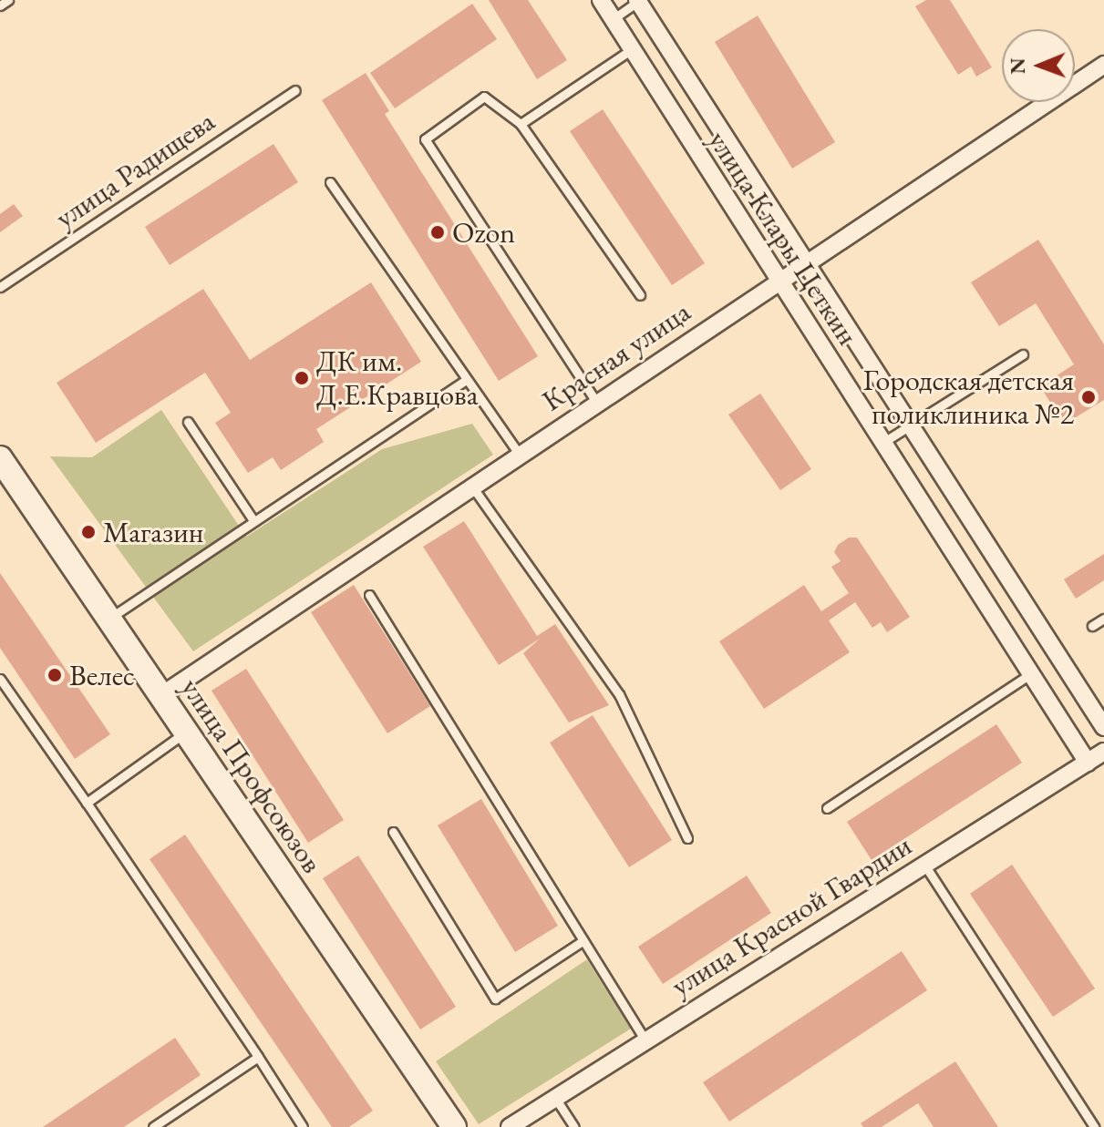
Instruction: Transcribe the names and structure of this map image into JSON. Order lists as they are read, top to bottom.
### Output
{
  "streets": {
    "street": [
      "улица Клары Цеткин",
      "Красная улица",
      "улица Профсоюзов",
      "улица Красной Гвардии"
    ],
    "lane": ["улица Радищева"]
  },
  "crossings": [
    ["улица Клары Цеткин", "Красная улица"],
    ["улица Клары Цеткин", "улица Красной Гвардии"],
    ["Красная улица", "улица Профсоюзов"]
  ],
  "places": [
    "Ozon",
    "ДК им. Д.Е.Кравцова",
    "Городская детская поликлиника №2",
    "Магазин",
    "Велес"
  ],
  "north": "left"
}
